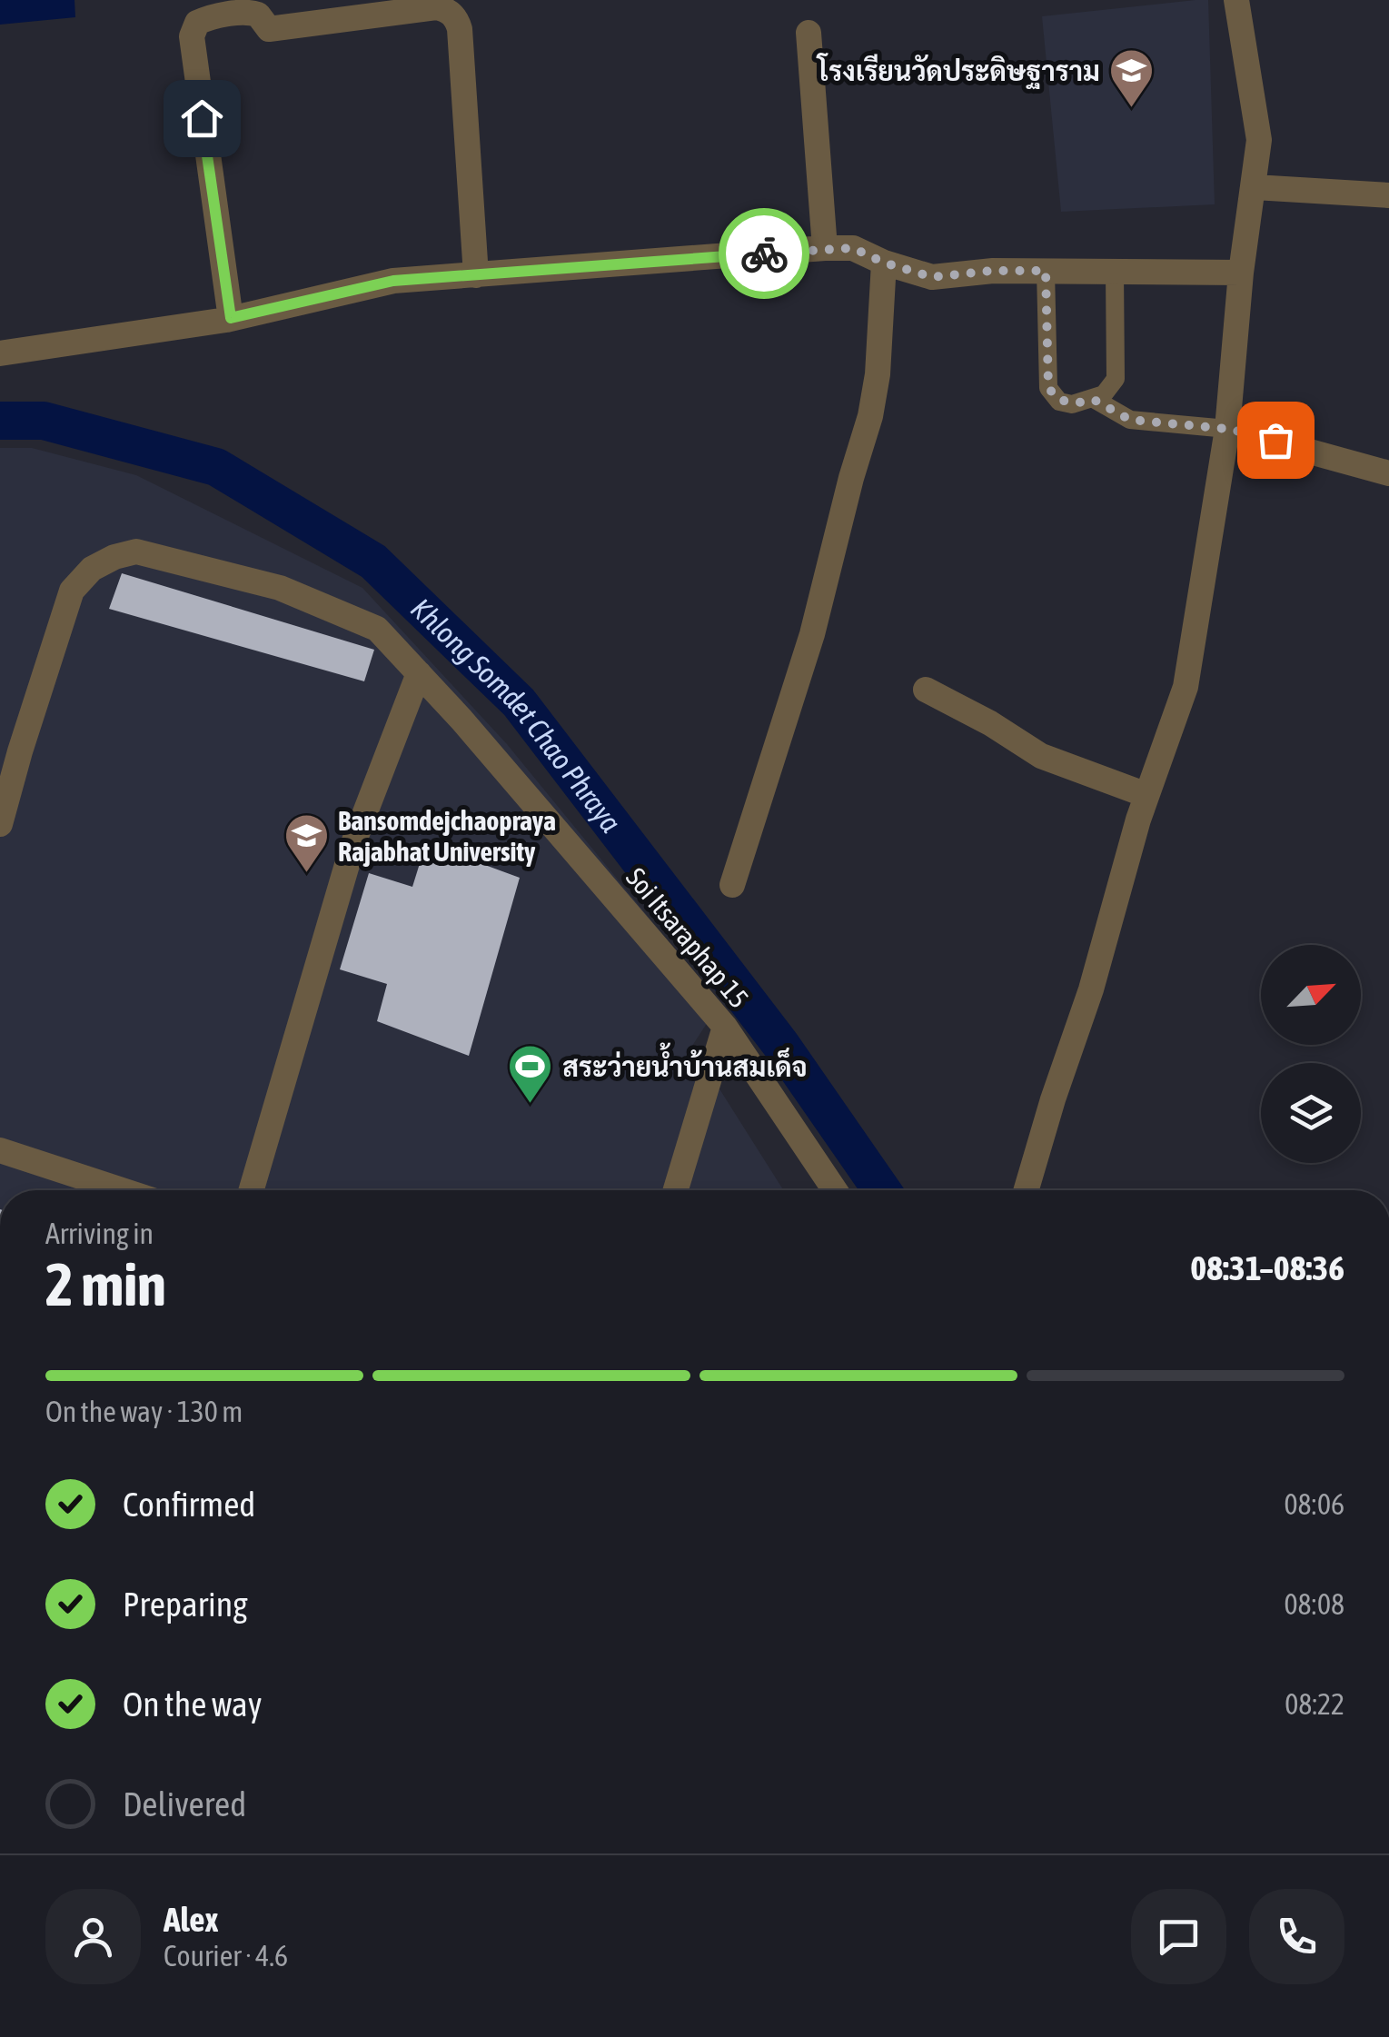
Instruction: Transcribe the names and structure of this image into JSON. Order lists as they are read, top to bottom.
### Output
{
  "streets": {
    "street": ["Soi Itsaraphap 15"]
  },
  "water": ["Khlong Somdet Chao Phraya"],
  "places": {
    "school or university": ["โรงเรียนวัดประดิษฐาราม", "Bansomdejchaopraya Rajabhat University"],
    "sports": ["สระว่ายน้ำบ้านสมเด็จ"]
  },
  "north": "top right",
  "page": {
    "heading": ["2 min", "Arriving in", "08:31–08:36"],
    "panel": ["Alex", "Courier · 4.6"],
    "bar": "On the way · 130 m",
    "list": [
      ["Confirmed", "08:06"],
      ["Preparing", "08:08"],
      ["On the way", "08:22"],
      "Delivered"
    ]
  }
}
